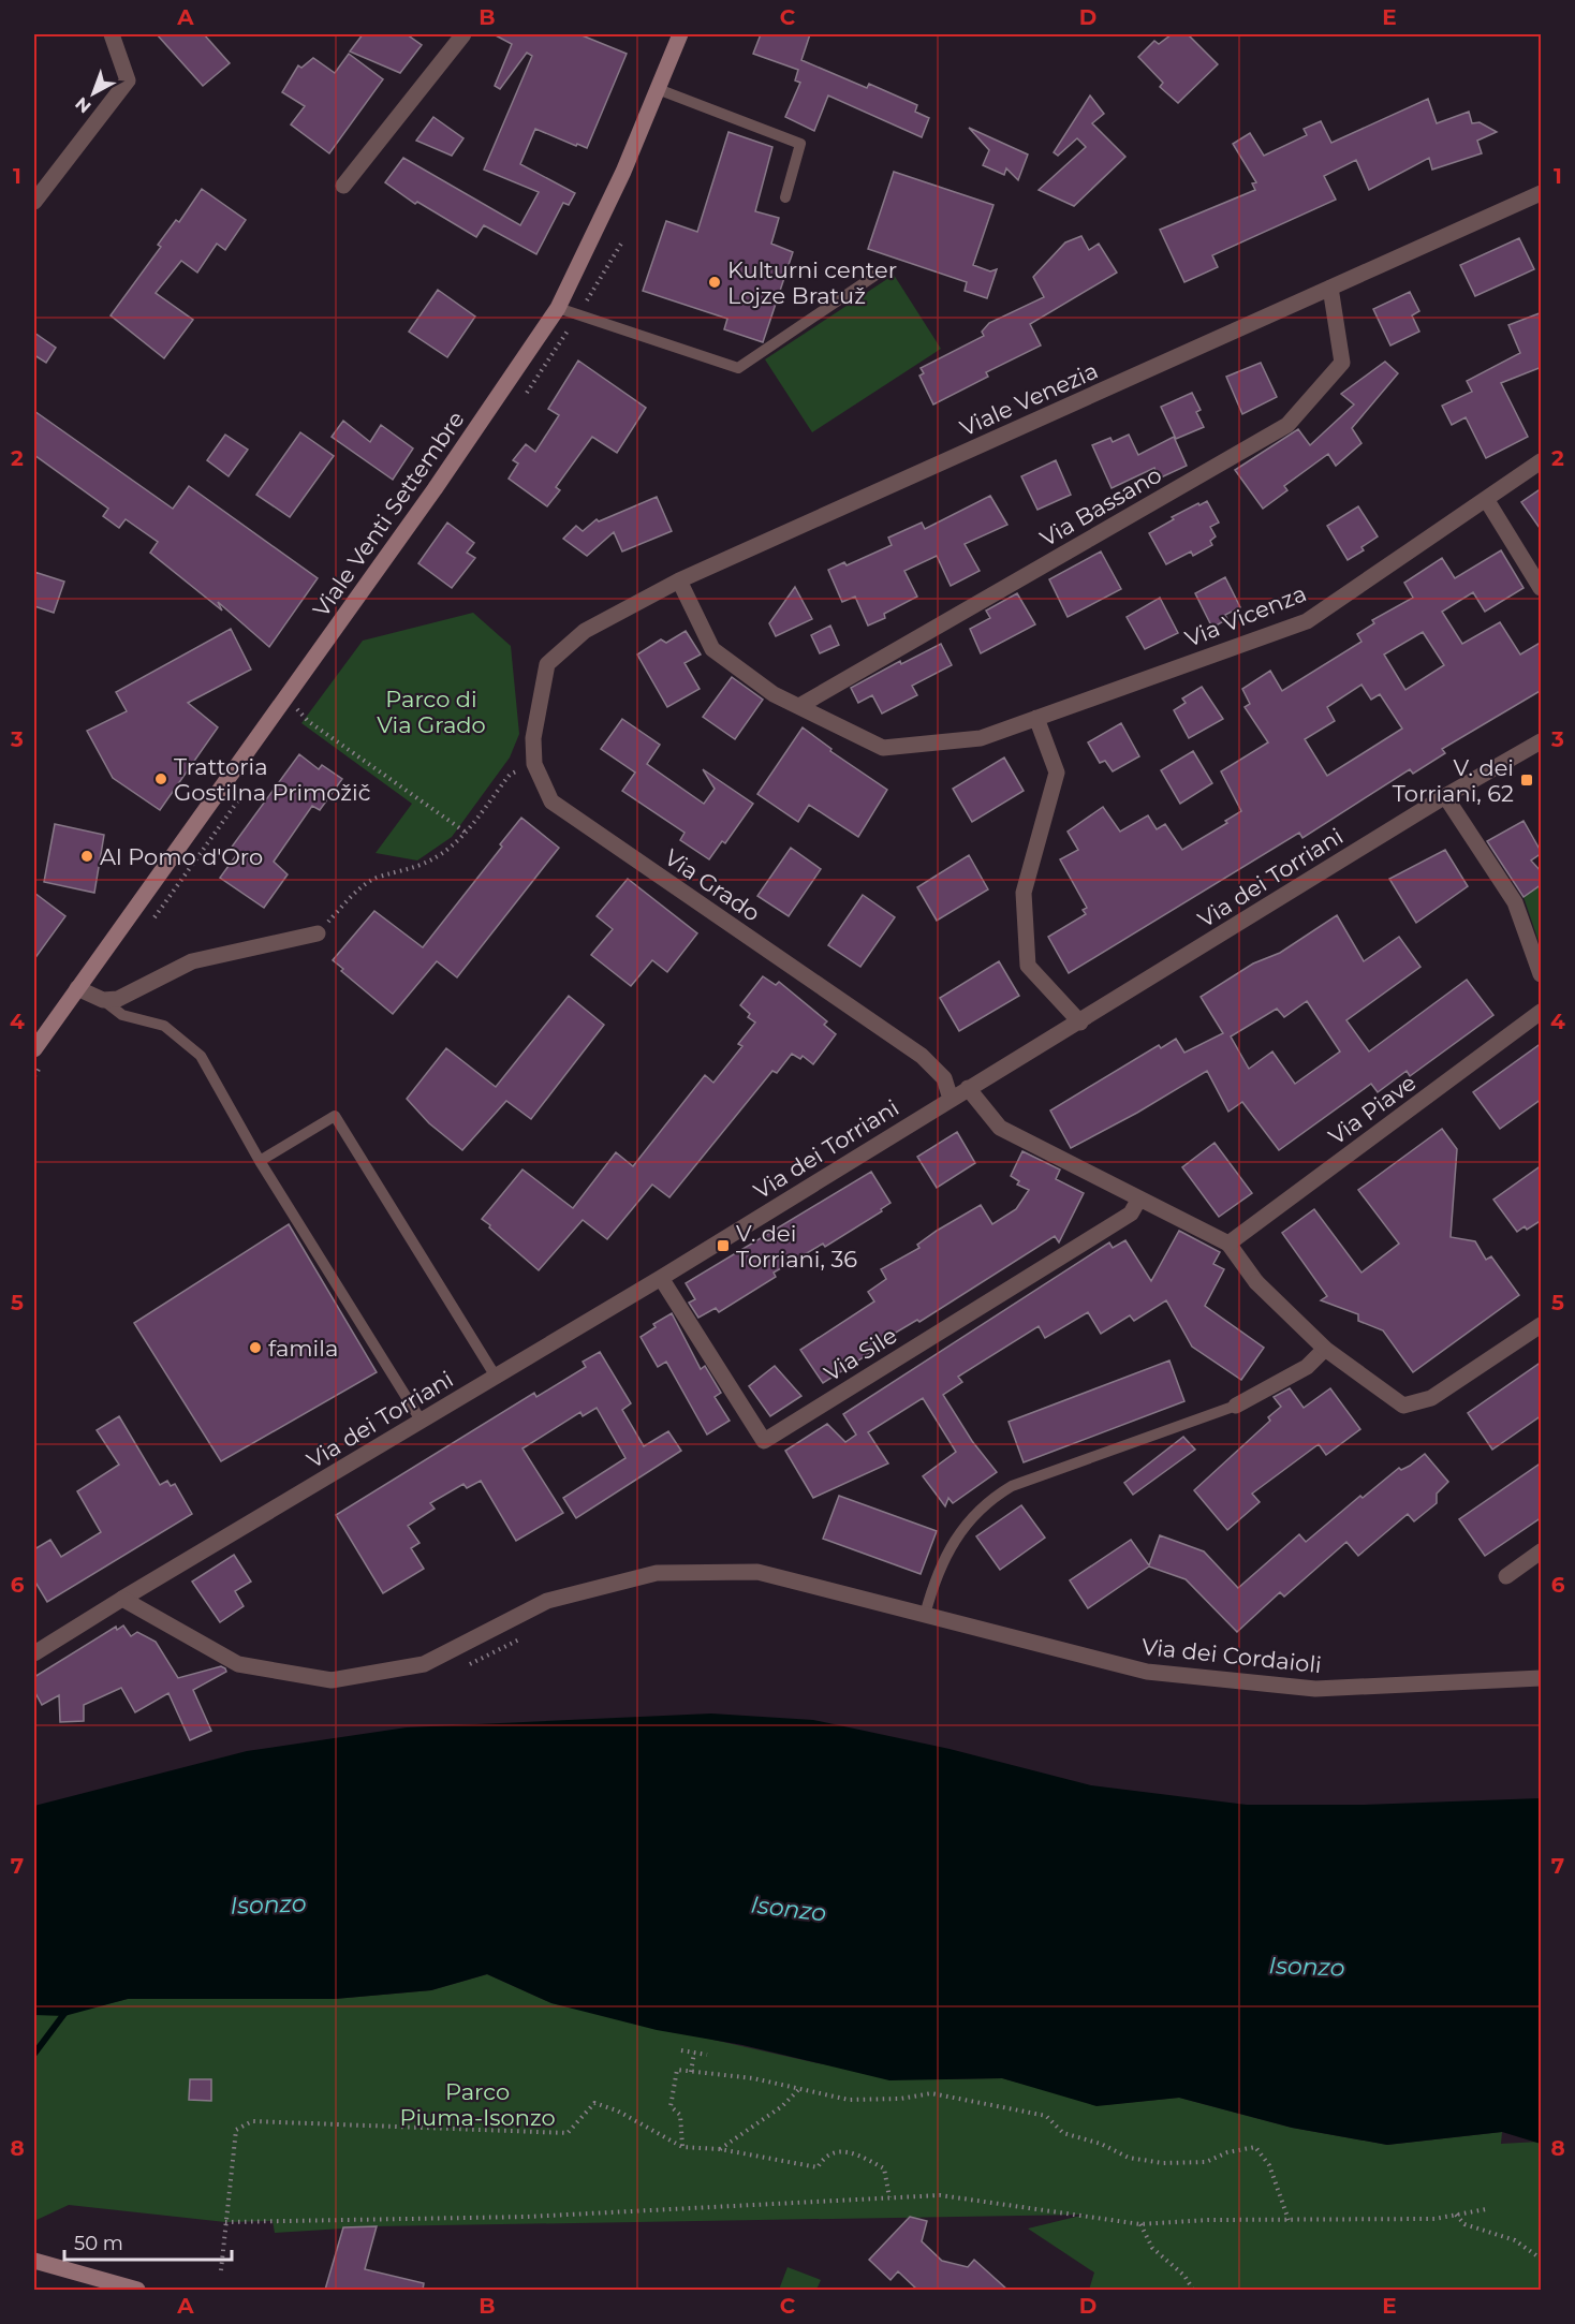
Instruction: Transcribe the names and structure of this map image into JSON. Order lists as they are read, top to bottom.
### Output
{
  "streets": {
    "main road": ["Viale Venti Settembre"],
    "street": [
      "Viale Venezia",
      "Via Bassano",
      "Via Vicenza",
      "Via dei Torriani",
      "Via Grado",
      "Via Piave",
      "Via Sile",
      "Via dei Cordaioli"
    ]
  },
  "crossings": [
    ["Viale Venezia", "Via Bassano"],
    ["Viale Venezia", "Via Vicenza"],
    ["Viale Venezia", "Via Grado"],
    ["Via Bassano", "Via Vicenza"],
    ["Via dei Torriani", "Via Grado"],
    ["Via dei Torriani", "Via Sile"],
    ["Via dei Torriani", "Via dei Cordaioli"]
  ],
  "water": ["Isonzo"],
  "parks": ["Parco di Via Grado", "Parco Piuma-Isonzo"],
  "places": {
    "other": [
      "Kulturni center Lojze Bratuž",
      "Trattoria Gostilna Primožič",
      "Al Pomo d'Oro",
      "famila"
    ],
    "transit": ["V. dei Torriani, 62", "V. dei Torriani, 36"]
  },
  "scale_bar": "50 m",
  "north": "bottom left",
  "grid": {
    "columns": [
      "A",
      "B",
      "C",
      "D",
      "E"
    ],
    "rows": [
      "1",
      "2",
      "3",
      "4",
      "5",
      "6",
      "7",
      "8"
    ]
  }
}
